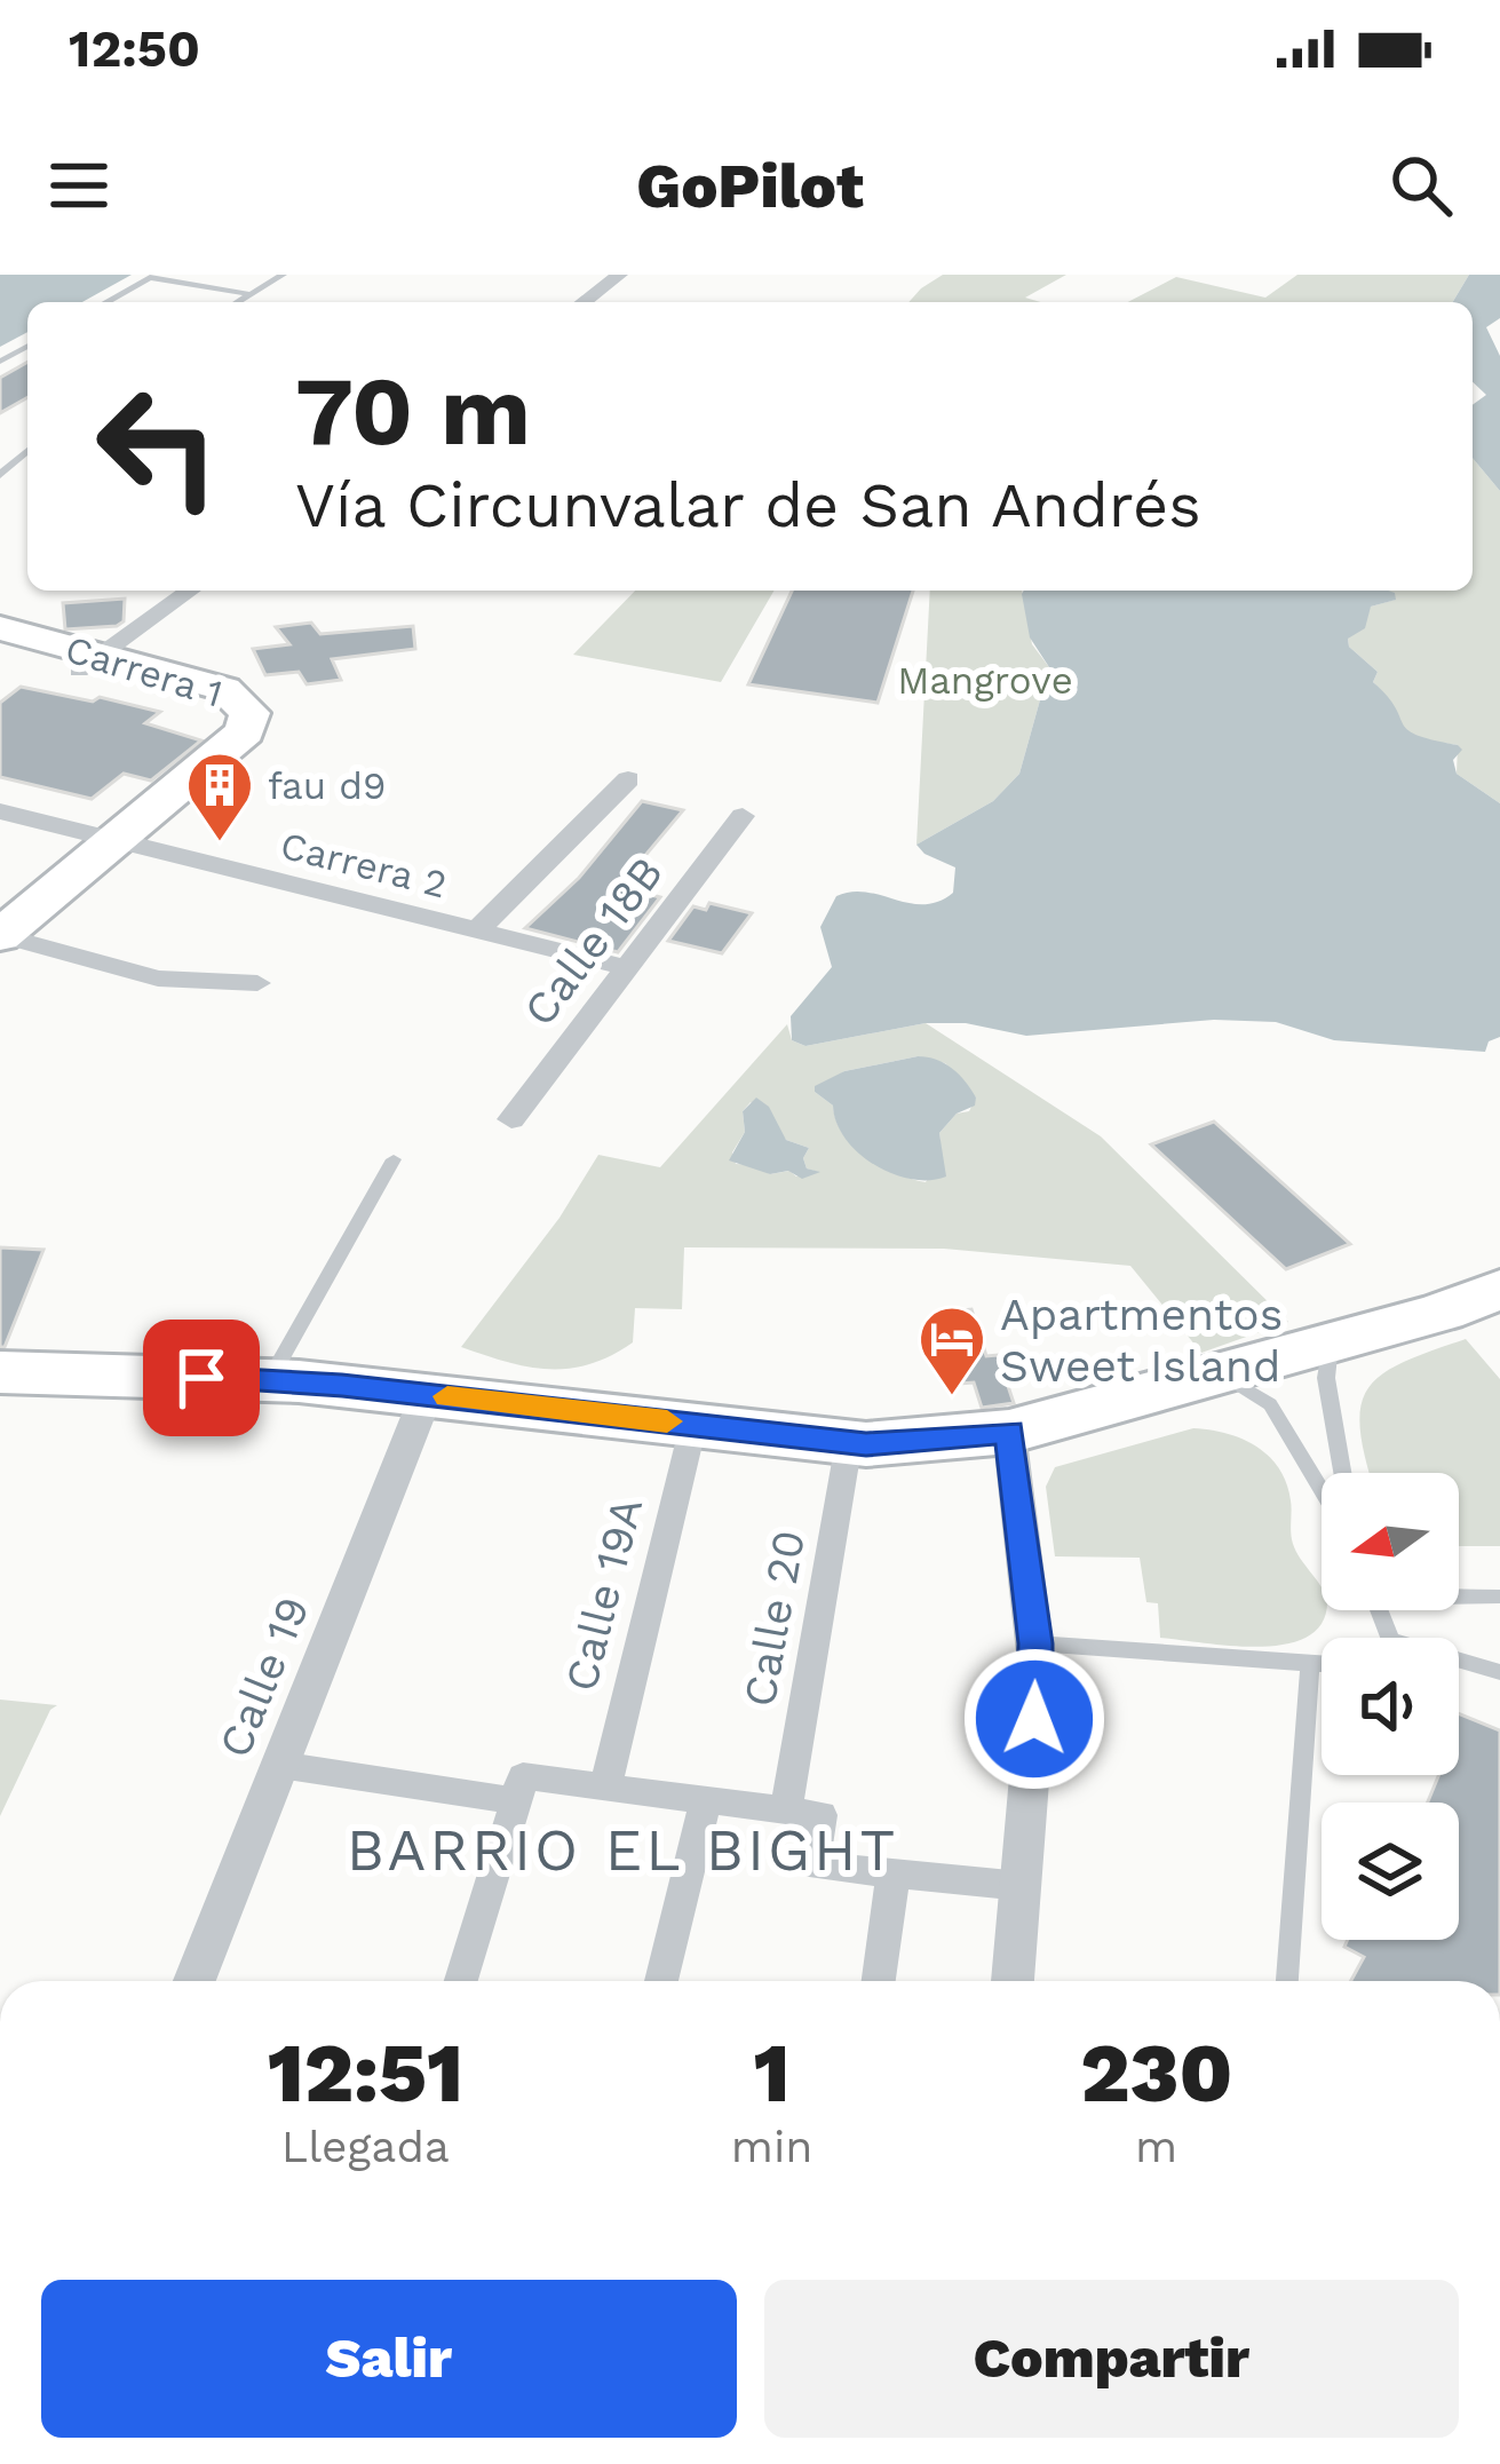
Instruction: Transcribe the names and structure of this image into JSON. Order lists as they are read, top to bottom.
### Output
{
  "streets": {
    "highway": ["Carrera 1"],
    "street": [
      "Carrera 2",
      "Calle 18B",
      "Calle 19A",
      "Calle 20",
      "Calle 19"
    ]
  },
  "crossings": [
    ["Carrera 1", "Carrera 2"],
    ["Carrera 2", "Calle 18B"]
  ],
  "districts": ["BARRIO EL BIGHT"],
  "parks": ["Mangrove"],
  "places": {
    "building": ["fau d9"],
    "hotel": ["Apartmentos Sweet Island"]
  },
  "north": "left",
  "page": {
    "status": "12:50",
    "header": "GoPilot",
    "turn": ["70 m", "Vía Circunvalar de San Andrés"],
    "eta": [
      "12:51",
      "Llegada",
      "1",
      "min",
      "230",
      "m"
    ],
    "buttons": ["Salir", "Compartir"]
  }
}
